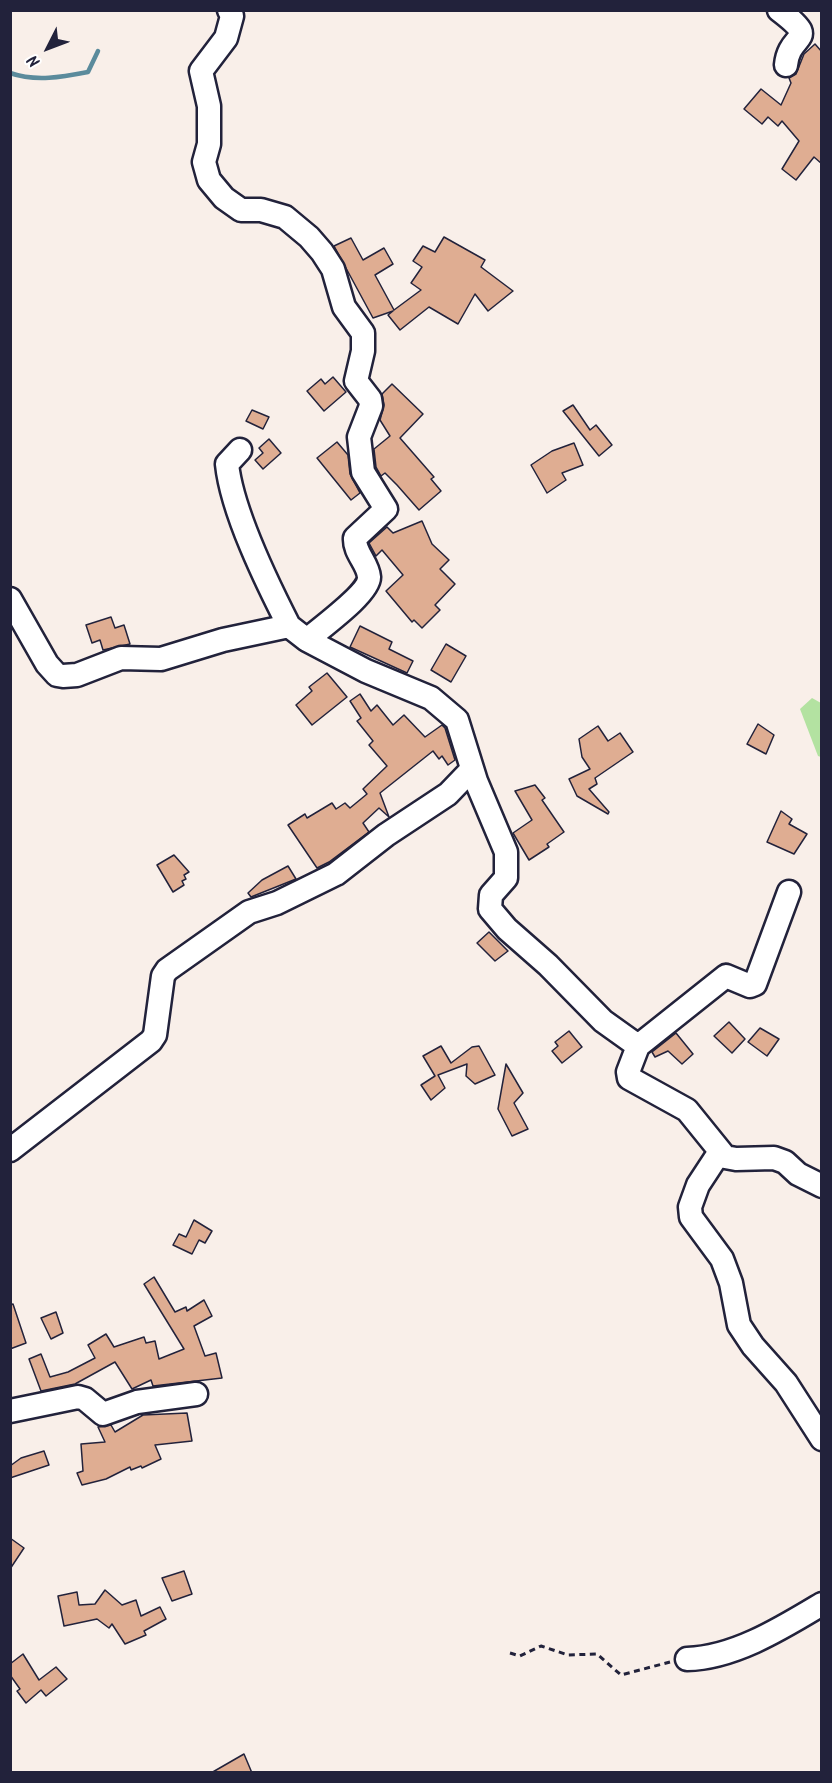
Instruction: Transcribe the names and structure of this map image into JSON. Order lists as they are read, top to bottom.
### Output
{
  "north": "bottom left"
}
